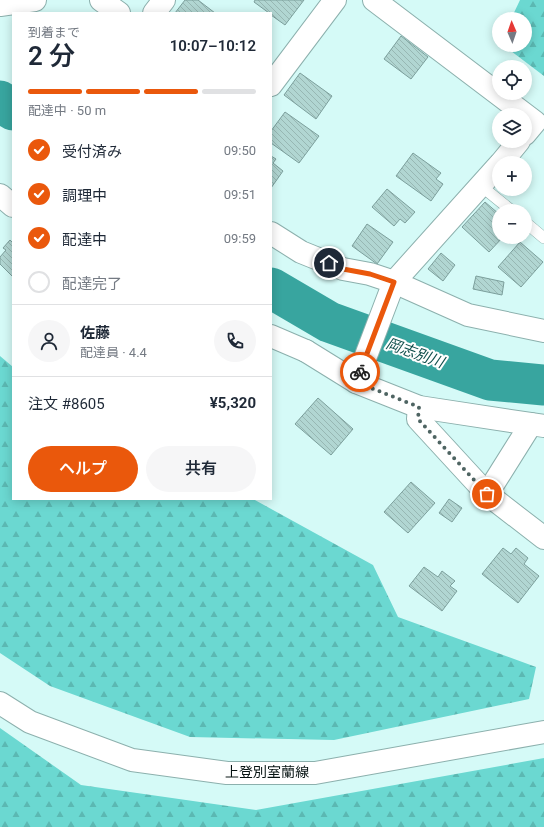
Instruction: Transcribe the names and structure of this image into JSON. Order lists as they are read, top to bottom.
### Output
{
  "streets": {
    "street": ["上登別室蘭線"]
  },
  "water": ["岡志別川"],
  "north": "top",
  "page": {
    "map_buttons": ["+", "−"],
    "heading": ["2 分", "到着まで", "10:07–10:12"],
    "panel": [
      "佐藤",
      "配達員 · 4.4",
      "注文 #8605",
      "¥5,320"
    ],
    "bar": "配達中 · 50 m",
    "list": [
      ["受付済み", "09:50"],
      ["調理中", "09:51"],
      ["配達中", "09:59"],
      "配達完了"
    ],
    "buttons": ["ヘルプ", "共有"]
  }
}
